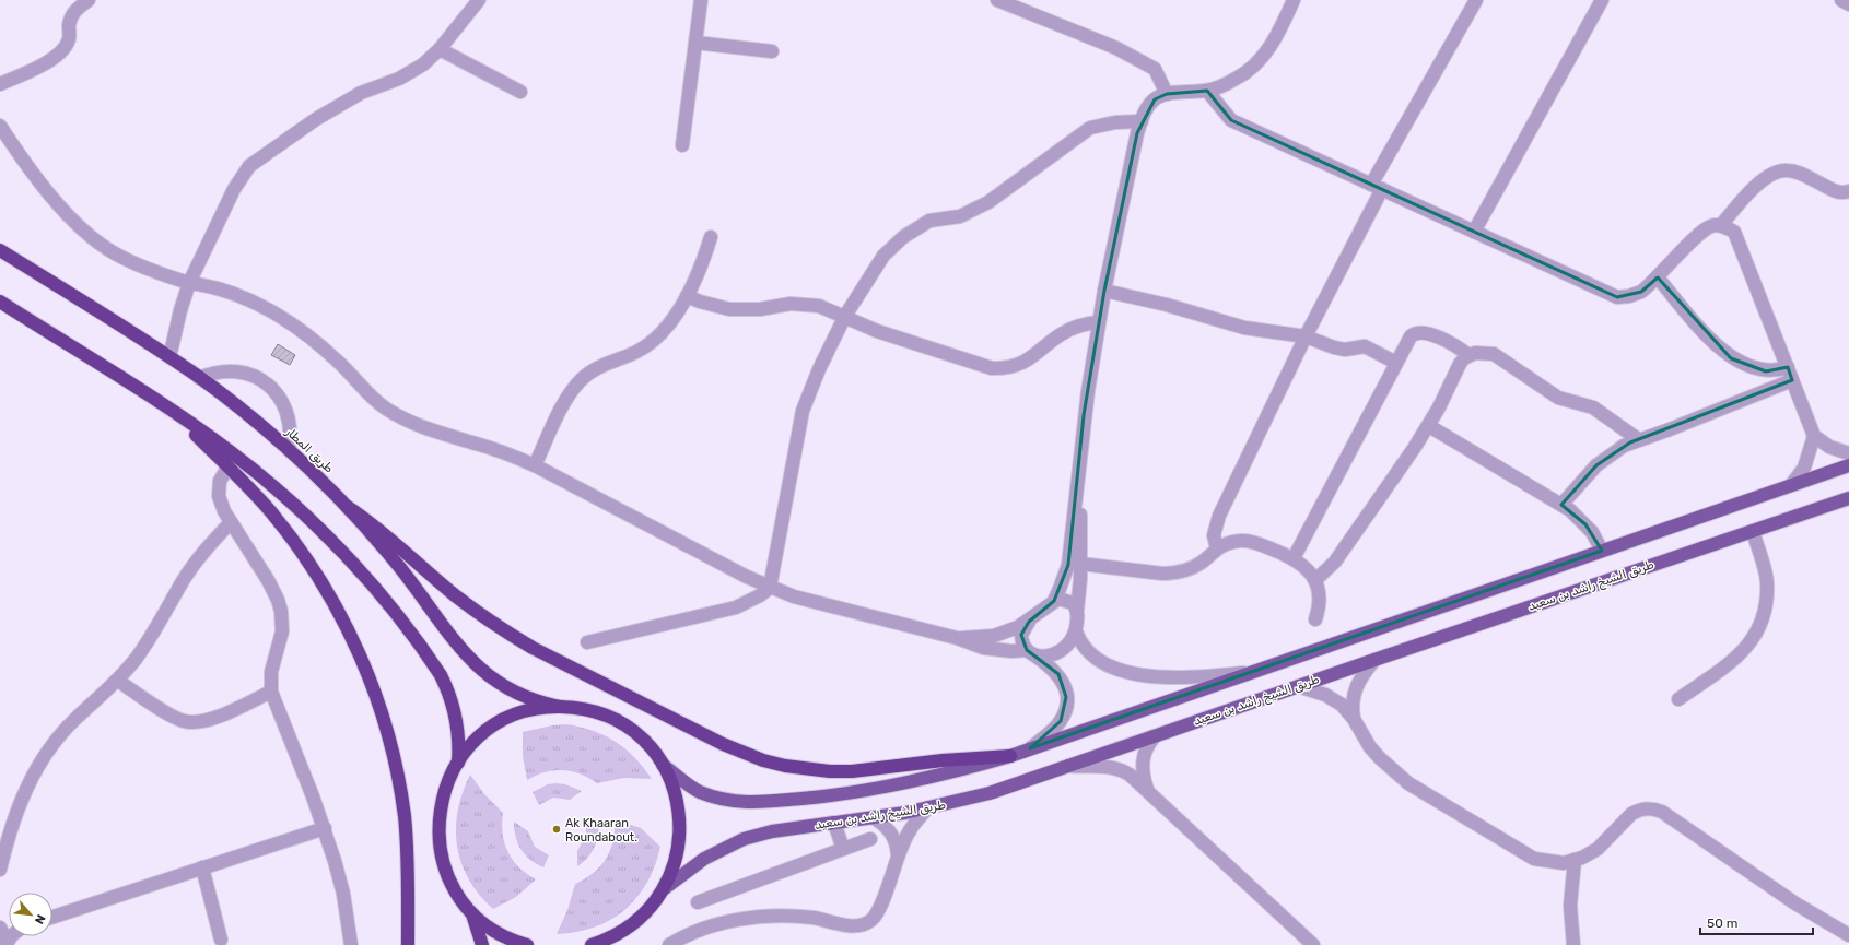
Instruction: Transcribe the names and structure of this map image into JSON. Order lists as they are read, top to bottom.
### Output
{
  "streets": {
    "highway": ["طريق المطار"],
    "main road": ["طريق الشيخ راشد بن سعيد"]
  },
  "places": ["Ak Khaaran Roundabout."],
  "scale_bar": "50 m",
  "north": "bottom right"
}
